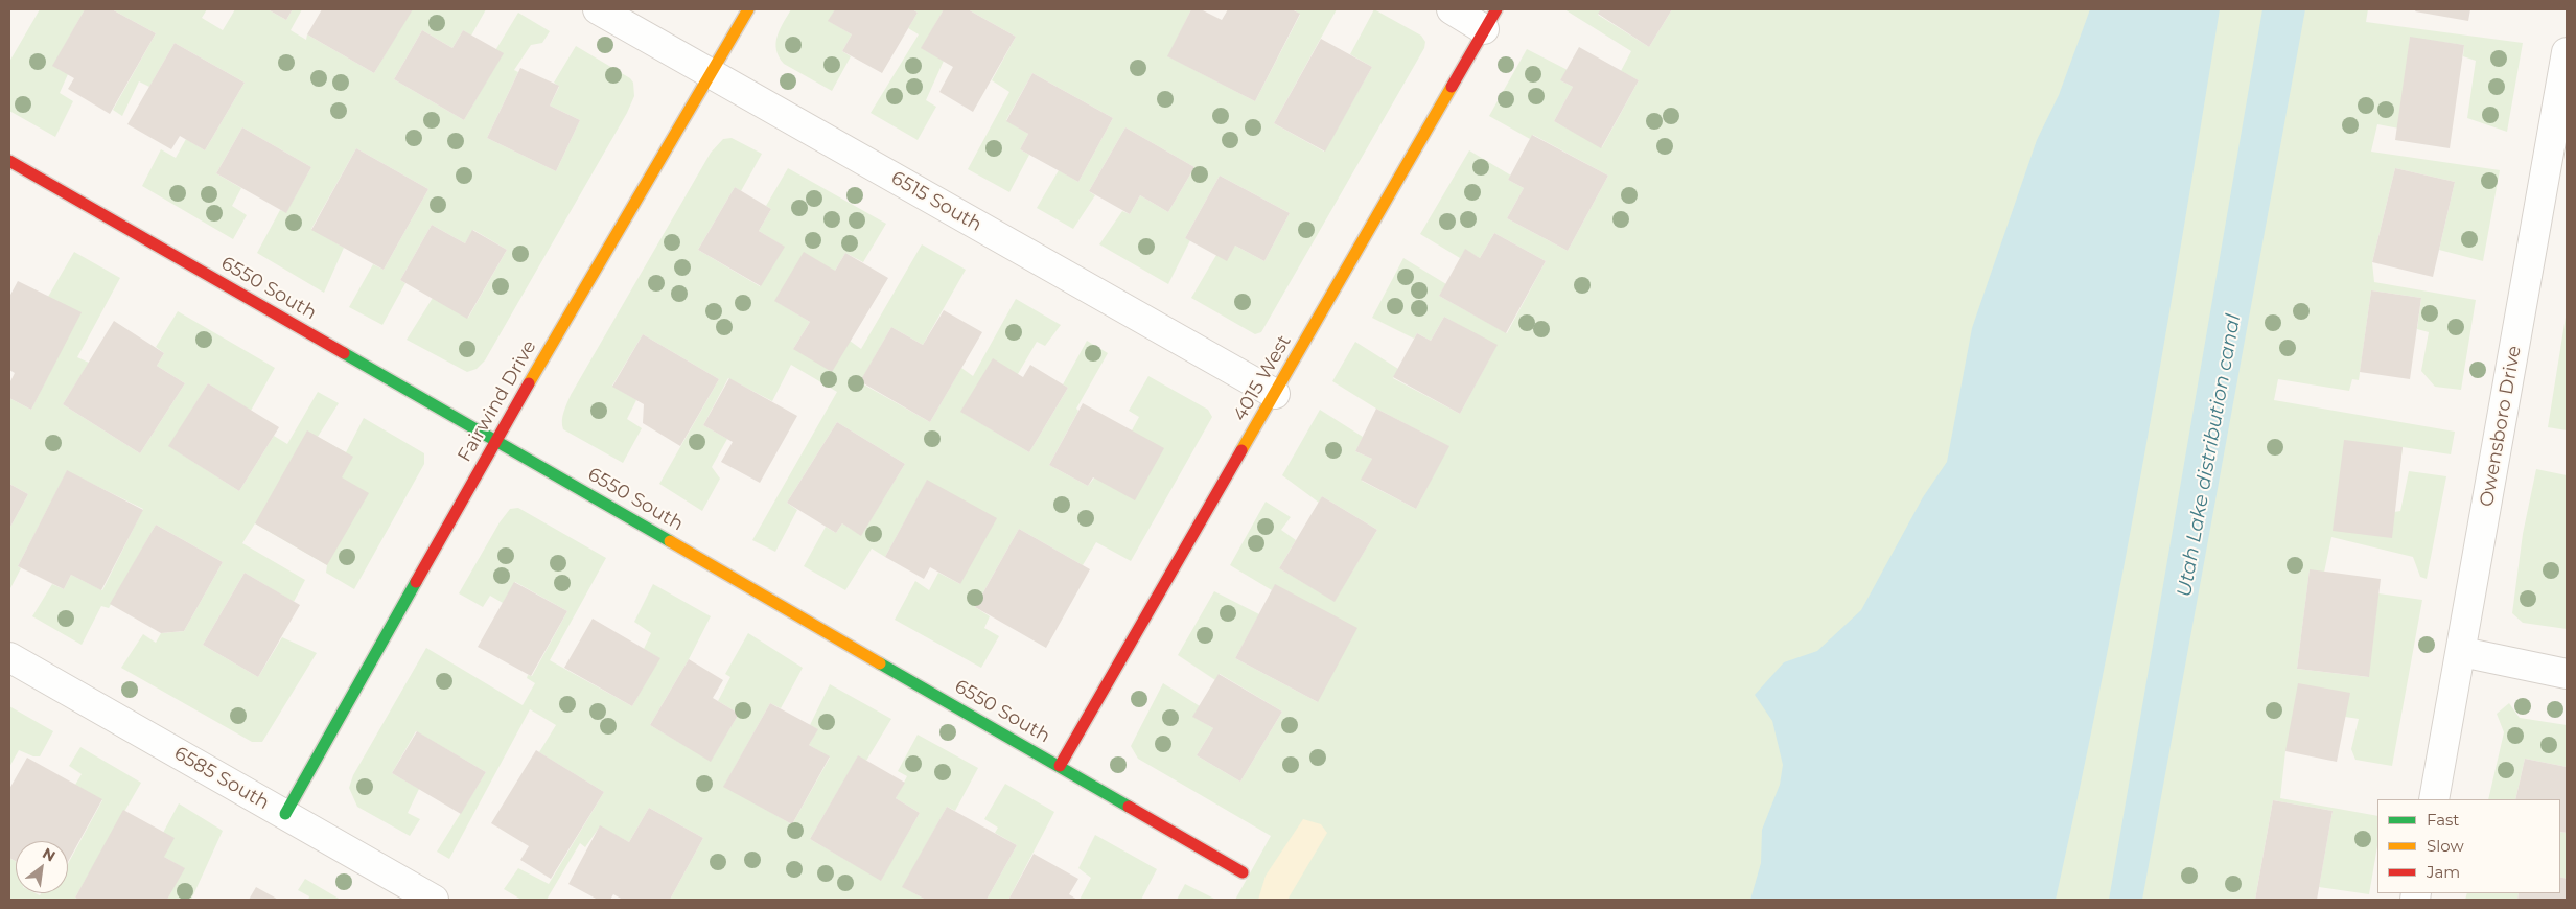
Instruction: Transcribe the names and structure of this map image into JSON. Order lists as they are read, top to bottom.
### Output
{
  "streets": {
    "street": [
      "6515 South",
      "6550 South",
      "4015 West",
      "Fairwind Drive",
      "Owensboro Drive",
      "6585 South"
    ]
  },
  "crossings": [
    ["6515 South", "4015 West"],
    ["6515 South", "Fairwind Drive"],
    ["6550 South", "4015 West"],
    ["6550 South", "Fairwind Drive"],
    ["Fairwind Drive", "6585 South"]
  ],
  "water": ["Utah Lake distribution canal"],
  "legend": ["Fast", "Slow", "Jam"],
  "north": "top right"
}
